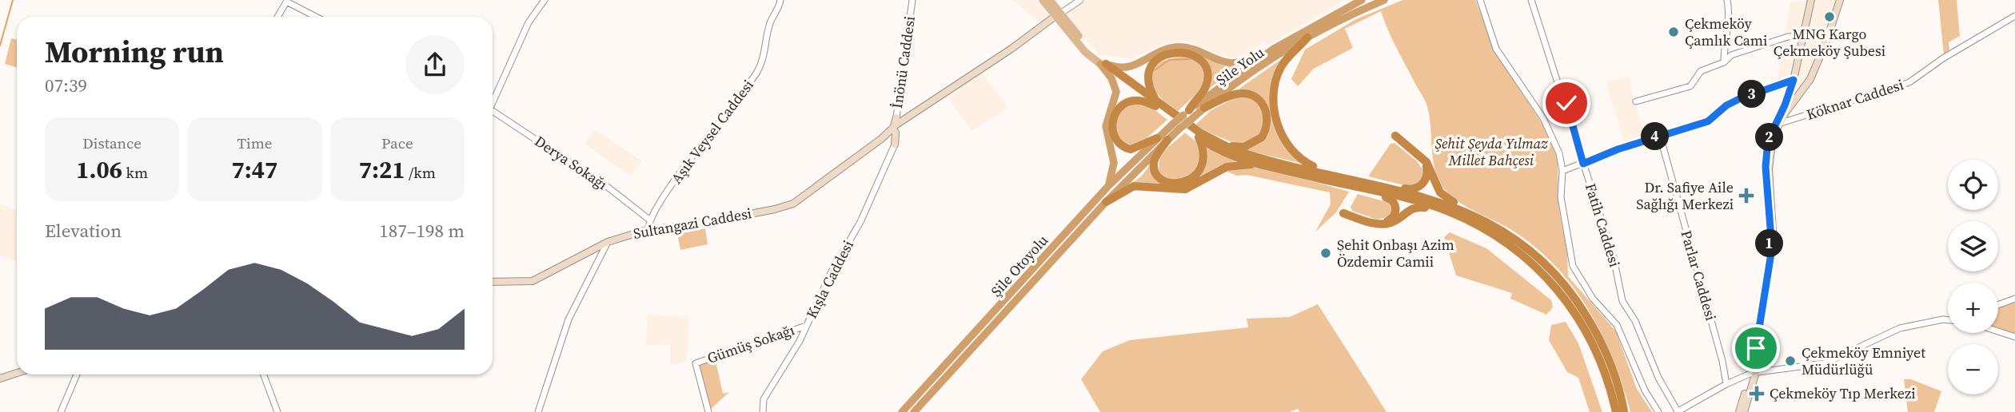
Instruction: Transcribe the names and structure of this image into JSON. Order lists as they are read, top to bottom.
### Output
{
  "streets": {
    "highway": ["Şile Yolu", "Şile Otoyolu"],
    "main road": ["Sultangazi Caddesi", "Kışla Caddesi"],
    "street": [
      "İnönü Caddesi",
      "Köknar Caddesi",
      "Aşık Veysel Caddesi",
      "Derya Sokağı",
      "Fatih Caddesi",
      "Parlar Caddesi",
      "Gümüş Sokağı"
    ]
  },
  "crossings": [
    ["İnönü Caddesi", "Sultangazi Caddesi"],
    ["İnönü Caddesi", "Kışla Caddesi"],
    ["Aşık Veysel Caddesi", "Derya Sokağı"],
    ["Aşık Veysel Caddesi", "Sultangazi Caddesi"],
    ["Sultangazi Caddesi", "Kışla Caddesi"],
    ["Kışla Caddesi", "Gümüş Sokağı"]
  ],
  "parks": ["Şehit Şeyda Yılmaz Millet Bahçesi"],
  "places": {
    "other": [
      "MNG Kargo Çekmeköy Şubesi",
      "Çekmeköy Çamlık Cami",
      "Şehit Onbaşı Azim Özdemir Camii",
      "Çekmeköy Emniyet Müdürlüğü"
    ],
    "health": ["Dr. Safiye Aile Sağlığı Merkezi", "Çekmeköy Tıp Merkezi"]
  },
  "page": {
    "heading": ["Morning run", "07:39"],
    "pins": [
      "3",
      "4",
      "2",
      "1"
    ],
    "stats": [
      ["Distance", "1.06 km"],
      ["Time", "7:47"],
      ["Pace", "7:21 /km"]
    ],
    "map_buttons": ["+", "−"],
    "chart": ["Elevation", "187–198 m"]
  }
}
